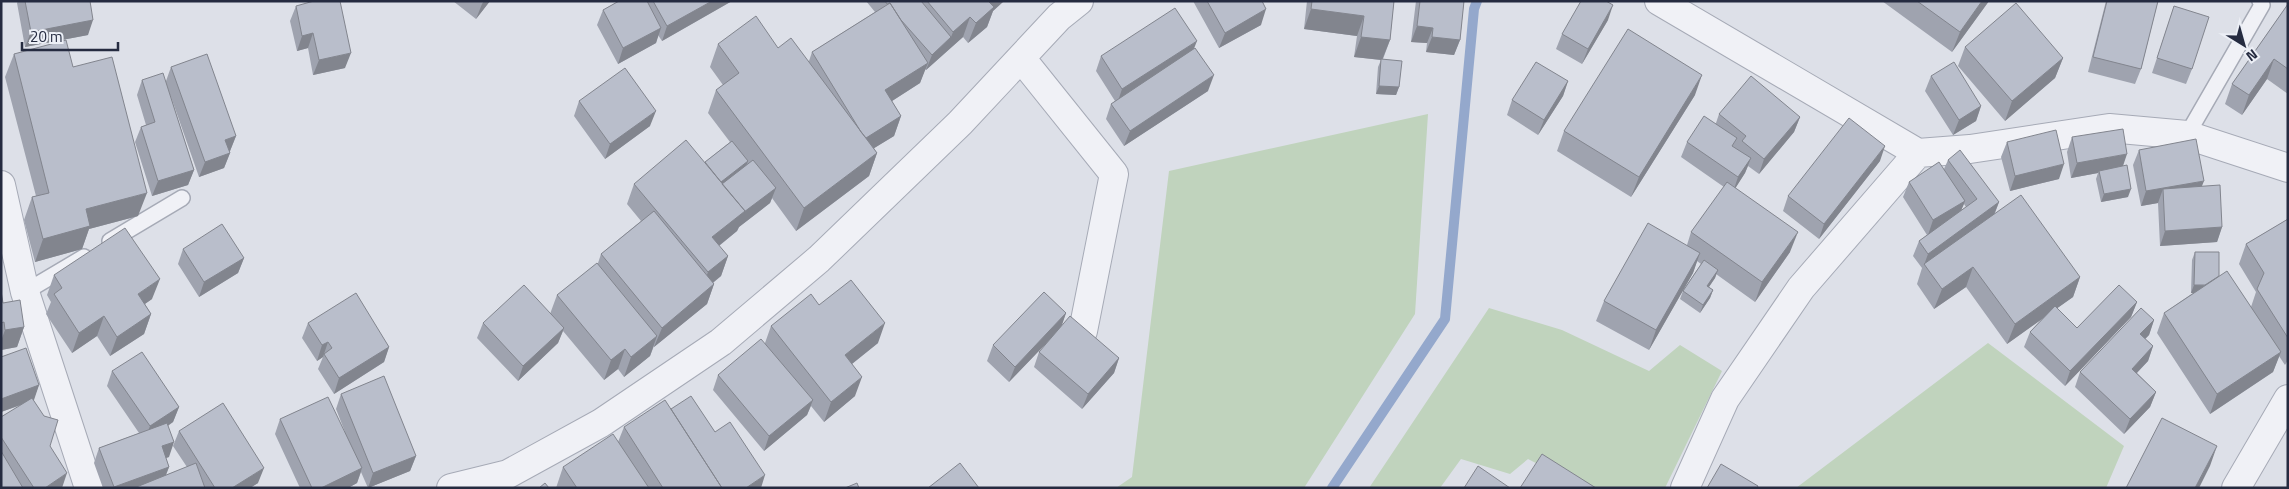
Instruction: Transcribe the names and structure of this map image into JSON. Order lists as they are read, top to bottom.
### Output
{
  "scale_bar": "20 m",
  "north": "bottom right"
}
